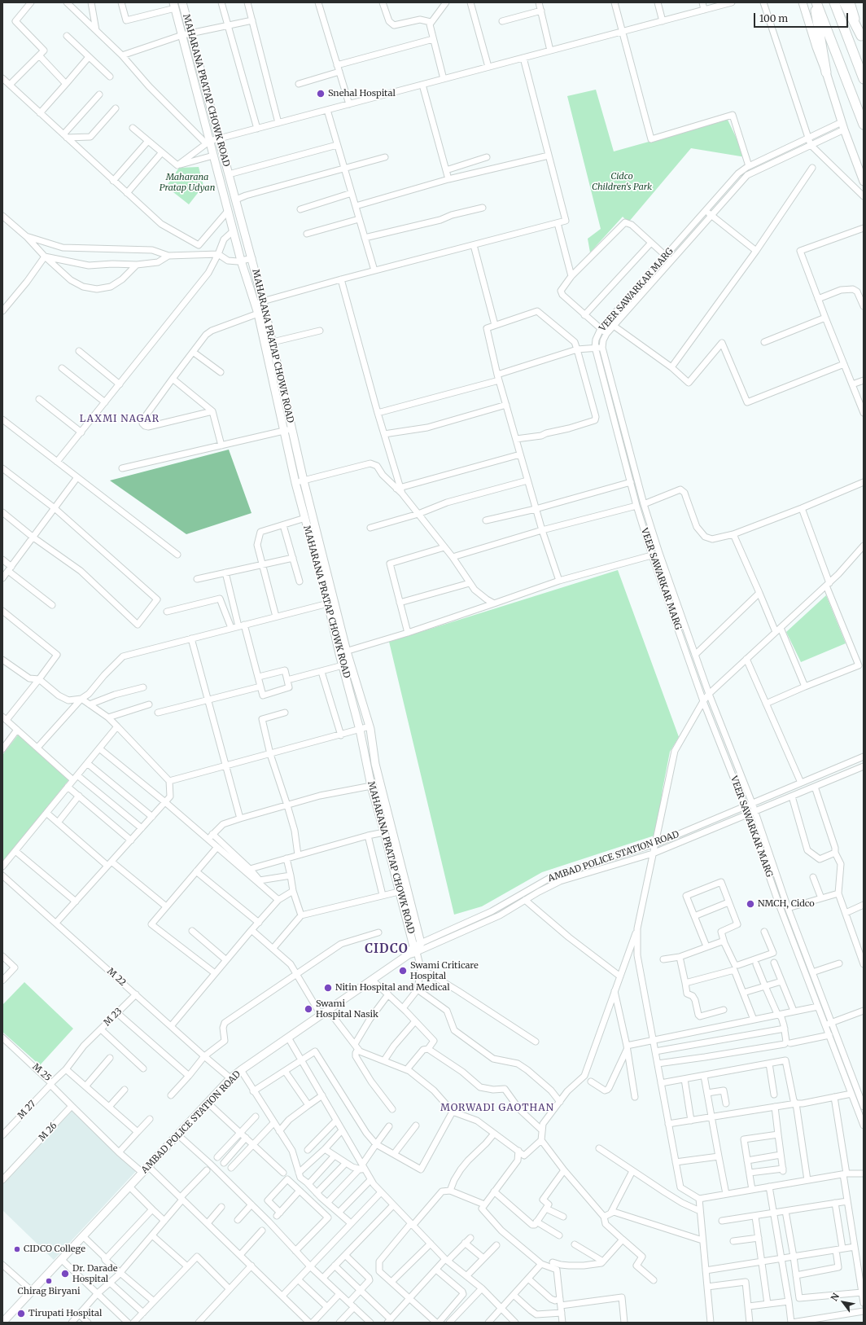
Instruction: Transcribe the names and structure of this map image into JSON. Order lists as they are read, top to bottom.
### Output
{
  "streets": {
    "main road": ["MAHARANA PRATAP CHOWK ROAD", "AMBAD POLICE STATION ROAD"],
    "street": [
      "VEER SAWARKAR MARG",
      "M 22",
      "M 23",
      "M 25",
      "M 27",
      "M 26"
    ]
  },
  "crossings": [
    ["MAHARANA PRATAP CHOWK ROAD", "AMBAD POLICE STATION ROAD"],
    ["VEER SAWARKAR MARG", "AMBAD POLICE STATION ROAD"],
    ["AMBAD POLICE STATION ROAD", "M 22"],
    ["M 22", "M 23"],
    ["M 23", "M 25"],
    ["M 25", "M 27"]
  ],
  "districts": ["LAXMI NAGAR", "CIDCO", "MORWADI GAOTHAN"],
  "parks": ["Cidco Children's Park", "Maharana Pratap Udyan"],
  "places": [
    "Snehal Hospital",
    "NMCH, Cidco",
    "Swami Criticare Hospital",
    "Nitin Hospital and Medical",
    "Swami Hospital Nasik",
    "CIDCO College",
    "Dr. Darade Hospital",
    "Chirag Biryani",
    "Tirupati Hospital"
  ],
  "scale_bar": "100 m",
  "north": "top left"
}
